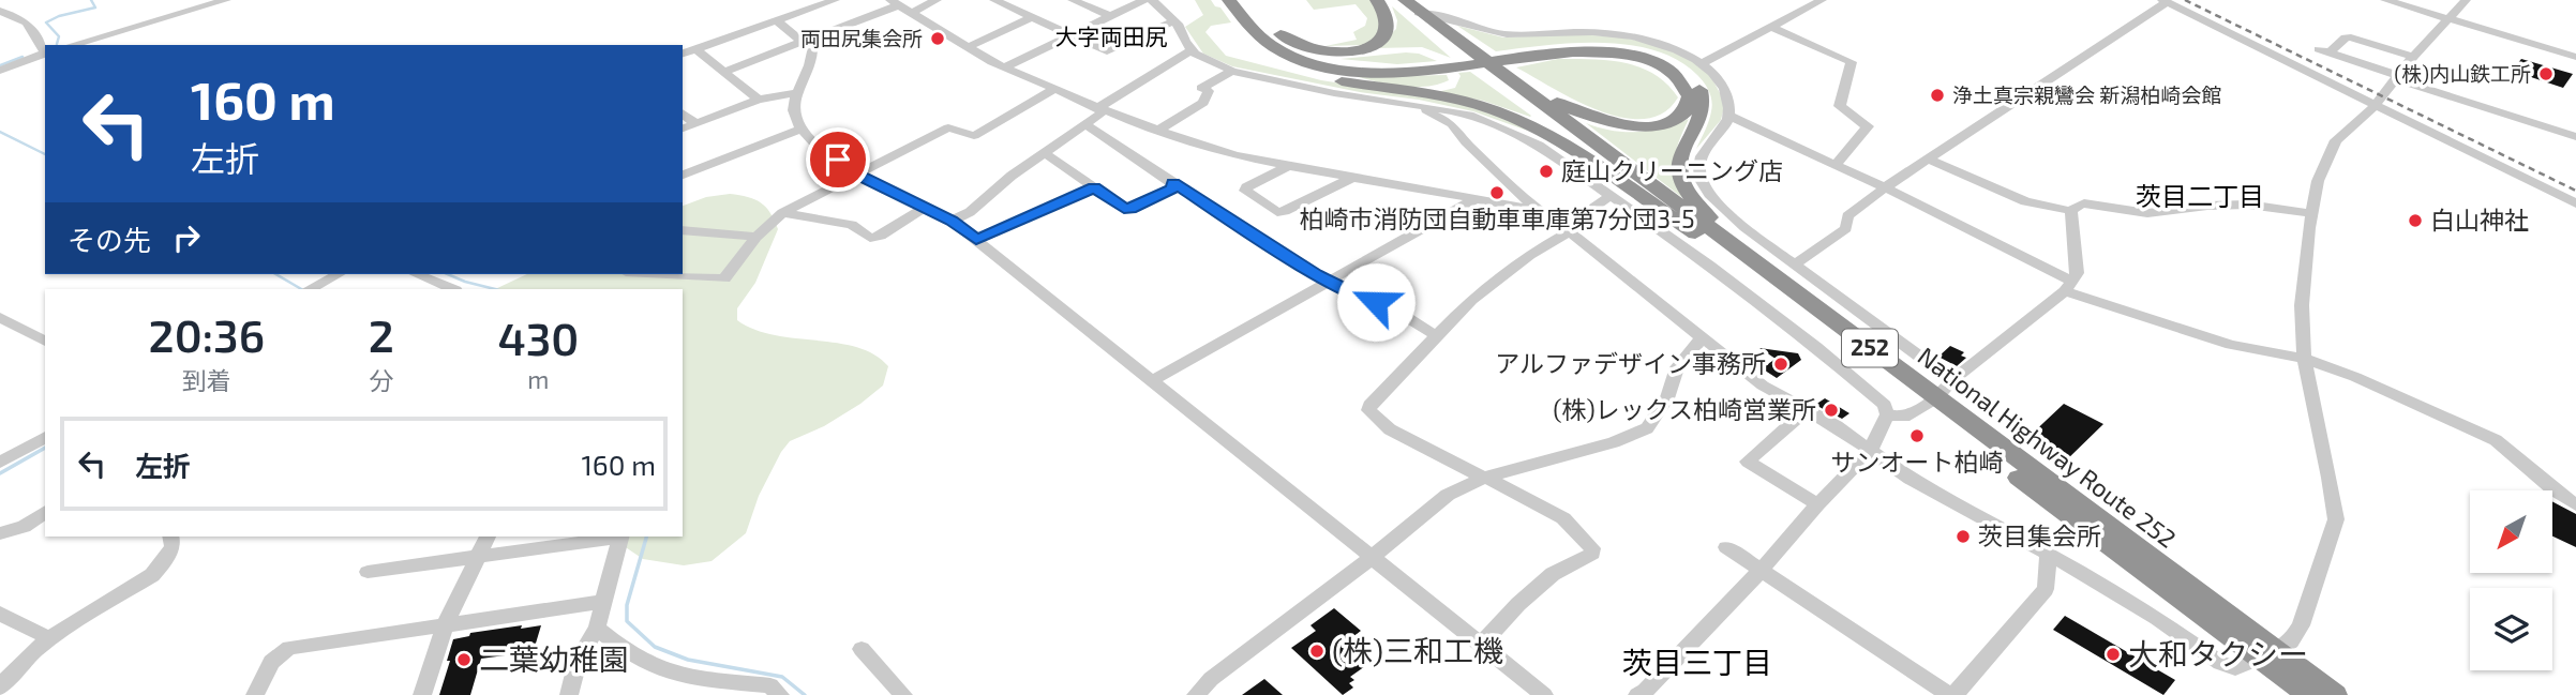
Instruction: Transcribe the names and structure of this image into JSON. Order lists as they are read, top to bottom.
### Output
{
  "streets": {
    "highway": ["252", "National Highway Route 252"]
  },
  "districts": ["大字両田尻", "茨目二丁目", "茨目三丁目"],
  "places": [
    "両田尻集会所",
    "(株)内山鉄工所",
    "浄土真宗親鸞会 新潟柏崎会館",
    "庭山クリーニング店",
    "柏崎市消防団自動車車庫第7分団3-5",
    "白山神社",
    "アルファデザイン事務所",
    "(株)レックス柏崎営業所",
    "サンオート柏崎",
    "茨目集会所",
    "(株)三和工機",
    "大和タクシー",
    "二葉幼稚園"
  ],
  "north": "bottom left",
  "page": {
    "turn": ["160 m", "左折"],
    "then": "その先",
    "eta": [
      "20:36",
      "到着",
      "2",
      "分",
      "430",
      "m"
    ],
    "list": [
      {
        "name": "左折",
        "value": "160 m"
      }
    ]
  }
}
